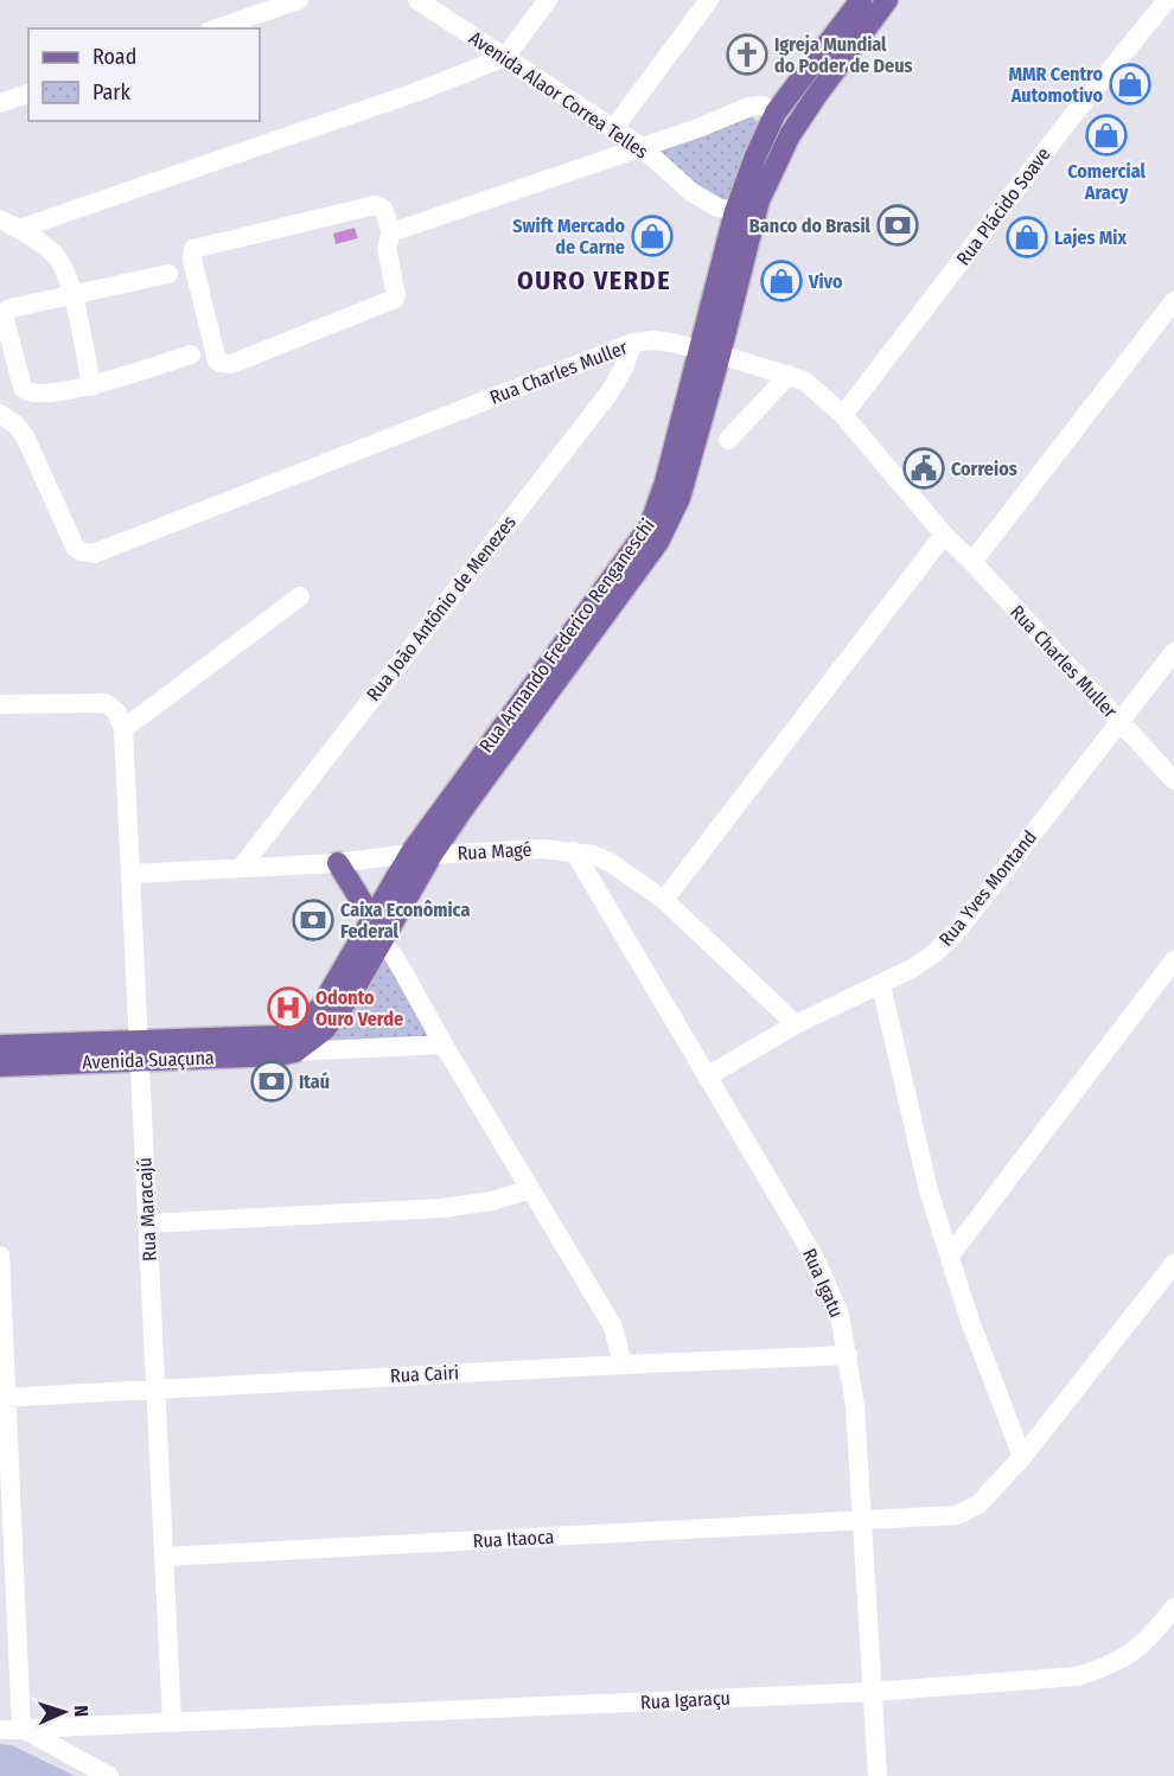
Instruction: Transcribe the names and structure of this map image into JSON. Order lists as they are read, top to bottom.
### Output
{
  "streets": {
    "main road": ["Rua Armando Frederico Renganeschi", "Avenida Suaçuna"],
    "street": [
      "Avenida Alaor Correa Telles",
      "Rua Plácido Soave",
      "Rua Charles Muller",
      "Rua João Antônio de Menezes",
      "Rua Magé",
      "Rua Yves Montand",
      "Rua Maracajú",
      "Rua Igatu",
      "Rua Cairi",
      "Rua Itaoca",
      "Rua Igaraçu"
    ]
  },
  "crossings": [
    ["Avenida Alaor Correa Telles", "Rua Armando Frederico Renganeschi"],
    ["Rua Plácido Soave", "Rua Charles Muller"],
    ["Rua Charles Muller", "Rua João Antônio de Menezes"],
    ["Rua Charles Muller", "Rua Armando Frederico Renganeschi"],
    ["Rua Charles Muller", "Rua Yves Montand"],
    ["Rua João Antônio de Menezes", "Rua Magé"],
    ["Rua Armando Frederico Renganeschi", "Rua Magé"],
    ["Rua Armando Frederico Renganeschi", "Avenida Suaçuna"],
    ["Rua Magé", "Rua Yves Montand"],
    ["Rua Magé", "Rua Maracajú"],
    ["Rua Magé", "Rua Igatu"],
    ["Rua Yves Montand", "Rua Igatu"],
    ["Avenida Suaçuna", "Rua Maracajú"],
    ["Rua Maracajú", "Rua Cairi"],
    ["Rua Maracajú", "Rua Itaoca"],
    ["Rua Maracajú", "Rua Igaraçu"],
    ["Rua Igatu", "Rua Cairi"],
    ["Rua Igatu", "Rua Itaoca"],
    ["Rua Igatu", "Rua Igaraçu"]
  ],
  "districts": ["OURO VERDE"],
  "places": {
    "church": ["Igreja Mundial do Poder de Deus"],
    "shop": [
      "MMR Centro Automotivo",
      "Comercial Aracy",
      "Swift Mercado de Carne",
      "Lajes Mix",
      "Vivo"
    ],
    "bank": ["Banco do Brasil", "Caixa Econômica Federal", "Itaú"],
    "public building": ["Correios"],
    "hospital": ["Odonto Ouro Verde"]
  },
  "legend": ["Road", "Park"],
  "north": "right"
}
